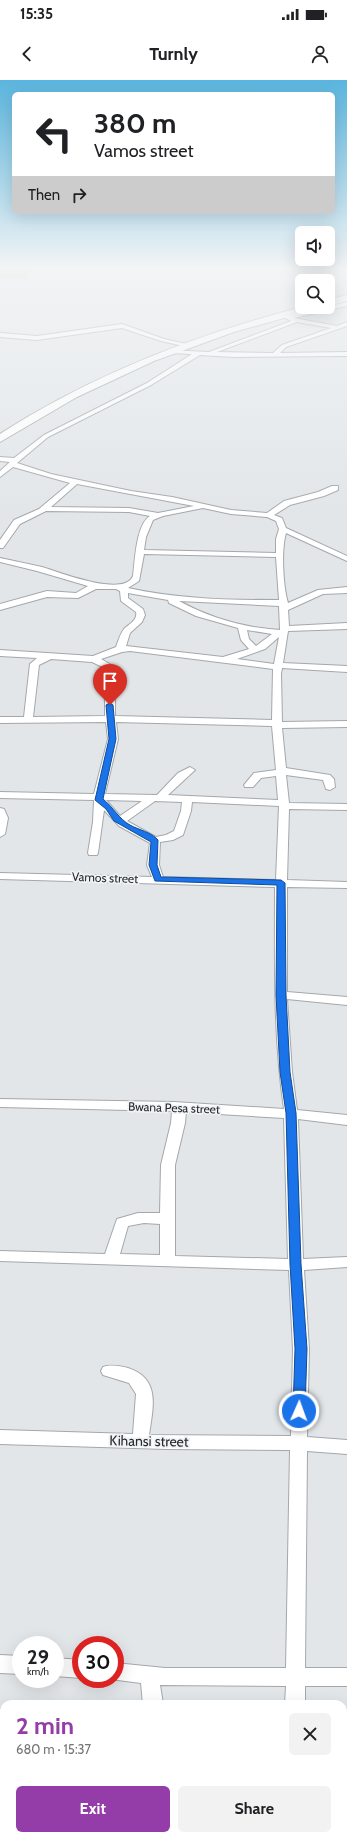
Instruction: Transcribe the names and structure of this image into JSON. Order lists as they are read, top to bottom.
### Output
{
  "streets": {
    "street": ["Vamos street", "Bwana Pesa street", "Kihansi street"]
  },
  "page": {
    "status": "15:35",
    "header": "Turnly",
    "turn": ["380 m", "Vamos street"],
    "then": "Then",
    "speed": "29 km/h",
    "limit": "30",
    "heading": ["2 min", "680 m · 15:37"],
    "buttons": ["Exit", "Share"]
  }
}
